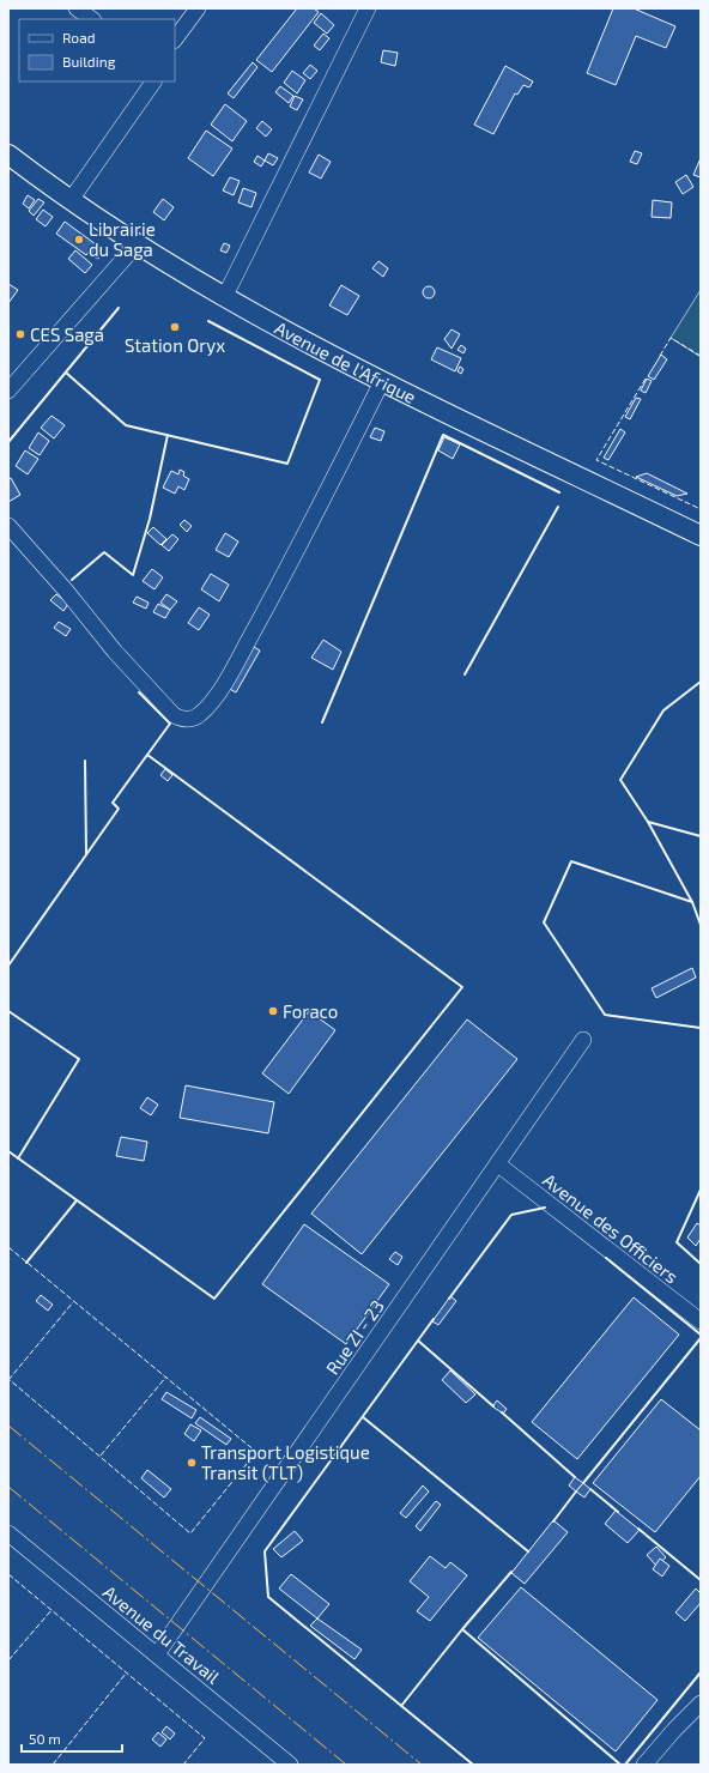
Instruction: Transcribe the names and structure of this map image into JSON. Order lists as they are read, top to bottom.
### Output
{
  "streets": {
    "main road": ["Avenue de l'Afrique"],
    "street": ["Avenue des Officiers", "Rue ZI - 23", "Avenue du Travail"]
  },
  "crossings": [
    ["Avenue des Officiers", "Rue ZI - 23"],
    ["Rue ZI - 23", "Avenue du Travail"]
  ],
  "places": [
    "Librairie du Saga",
    "Station Oryx",
    "CES Saga",
    "Foraco",
    "Transport Logistique Transit (TLT)"
  ],
  "legend": ["Road", "Building"],
  "scale_bar": "50 m"
}
